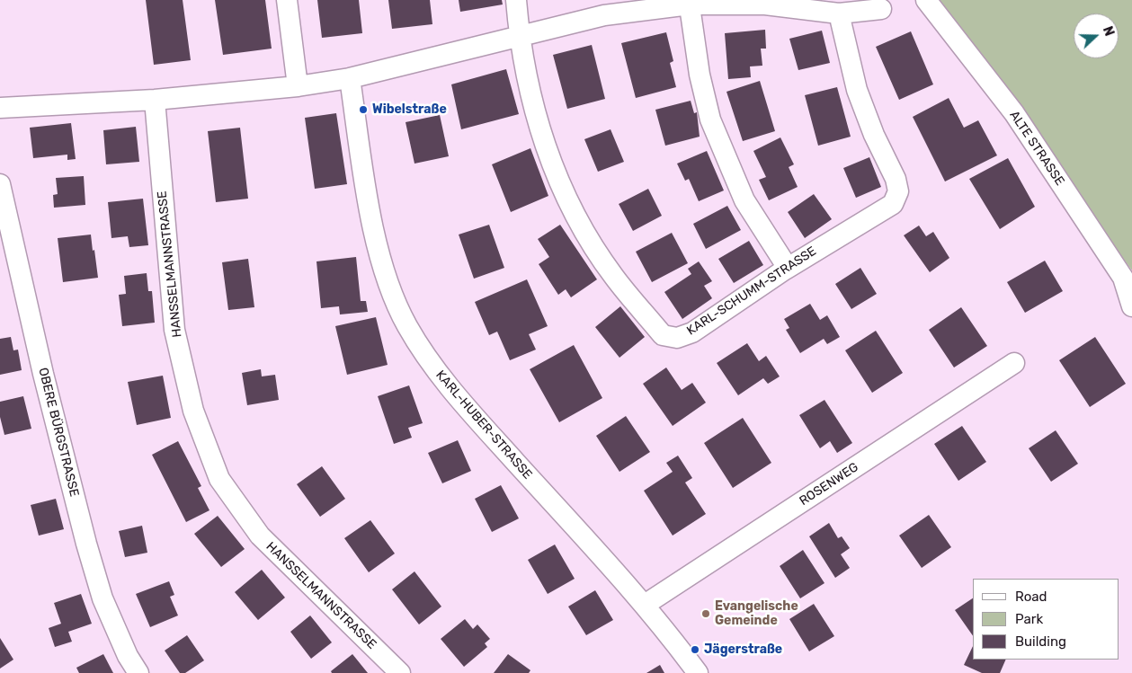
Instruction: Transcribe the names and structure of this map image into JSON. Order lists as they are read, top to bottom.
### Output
{
  "streets": {
    "street": [
      "ALTE STRASSE",
      "HANSSELMANNSTRASSE",
      "KARL-SCHUMM-STRASSE",
      "KARL-HUBER-STRASSE",
      "OBERE BÜRGSTRASSE",
      "ROSENWEG"
    ]
  },
  "crossings": [
    ["KARL-HUBER-STRASSE", "ROSENWEG"]
  ],
  "places": ["Wibelstraße", "Evangelische Gemeinde", "Jägerstraße"],
  "legend": ["Road", "Park", "Building"],
  "north": "right"
}
